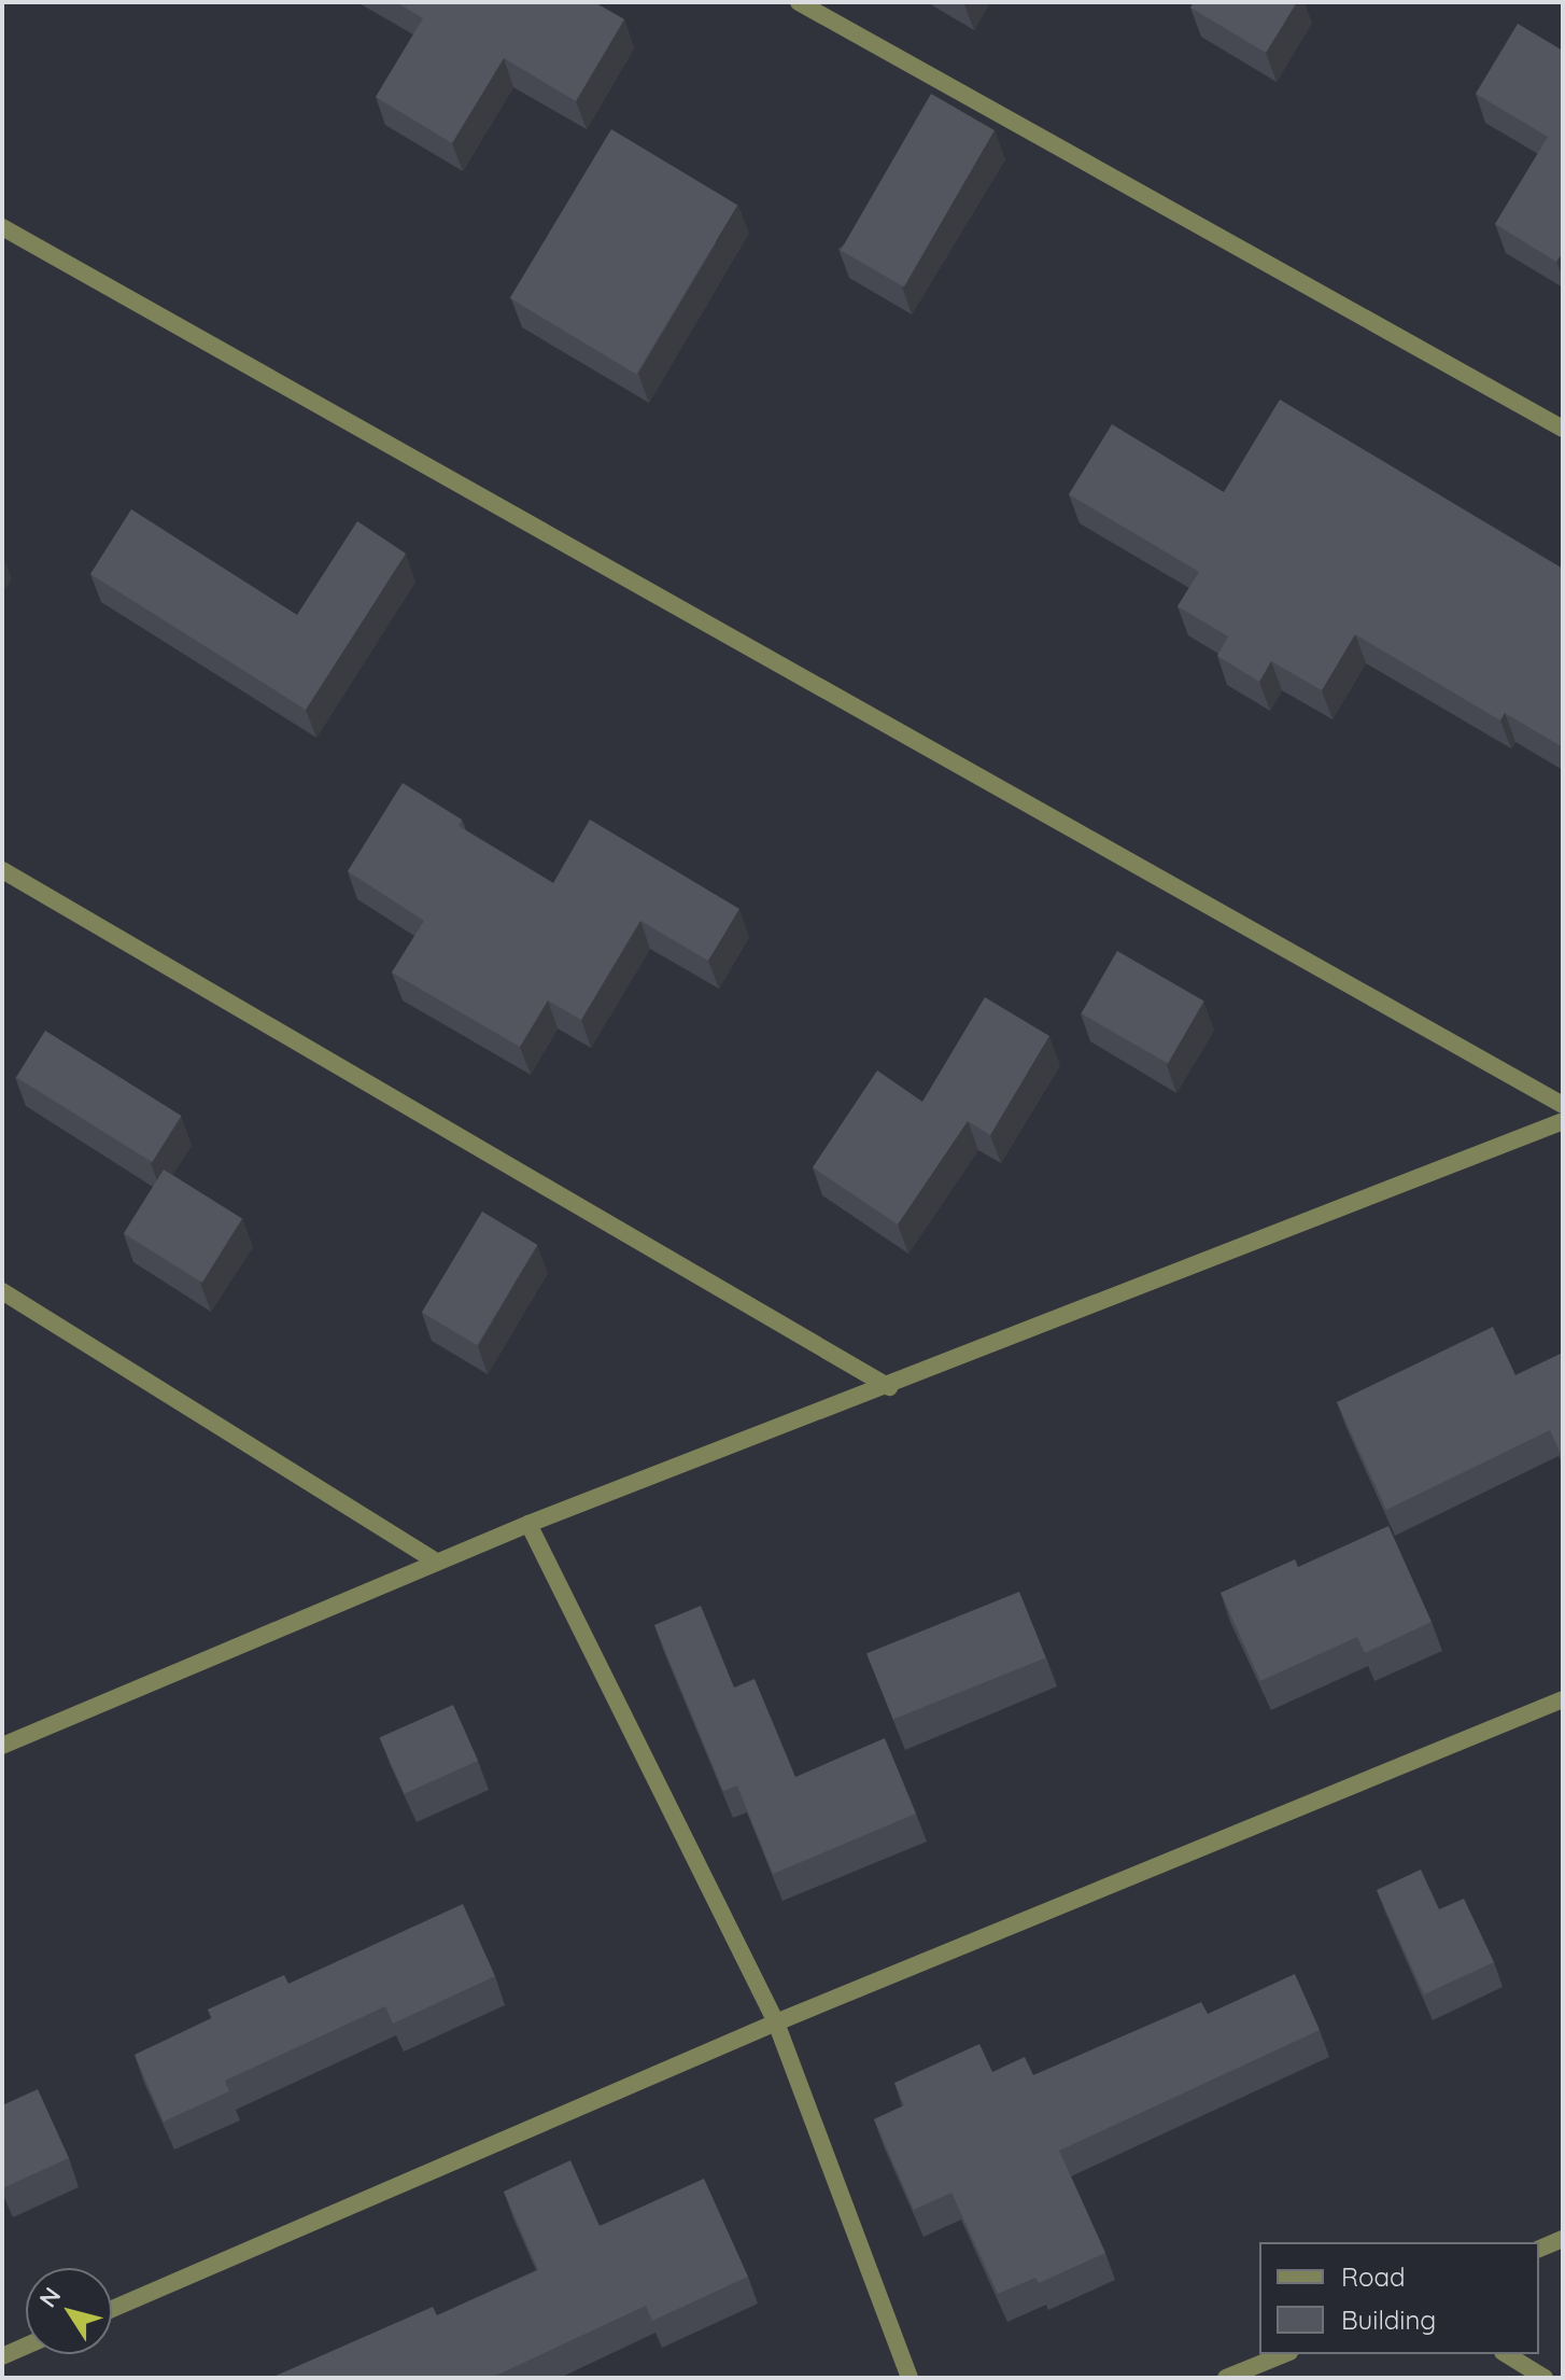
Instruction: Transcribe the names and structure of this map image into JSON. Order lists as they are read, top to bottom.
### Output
{
  "legend": ["Road", "Building"],
  "north": "top left"
}
